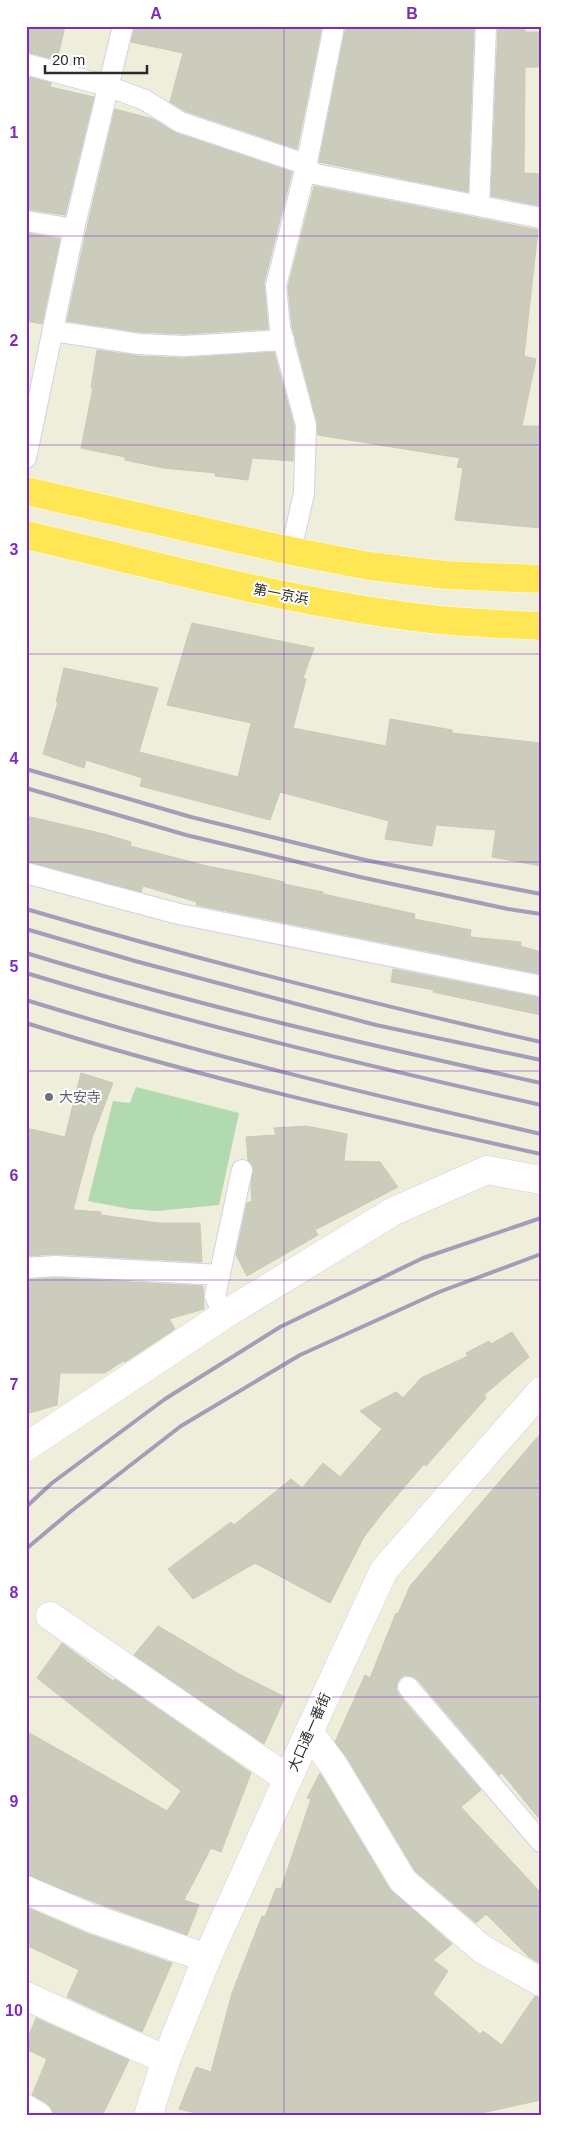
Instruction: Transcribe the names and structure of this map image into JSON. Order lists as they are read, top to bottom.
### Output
{
  "streets": {
    "highway": ["第一京浜"],
    "street": ["大口通一番街"]
  },
  "places": ["大安寺"],
  "scale_bar": "20 m",
  "grid": {
    "columns": ["A", "B"],
    "rows": [
      "1",
      "2",
      "3",
      "4",
      "5",
      "6",
      "7",
      "8",
      "9",
      "10"
    ]
  }
}
